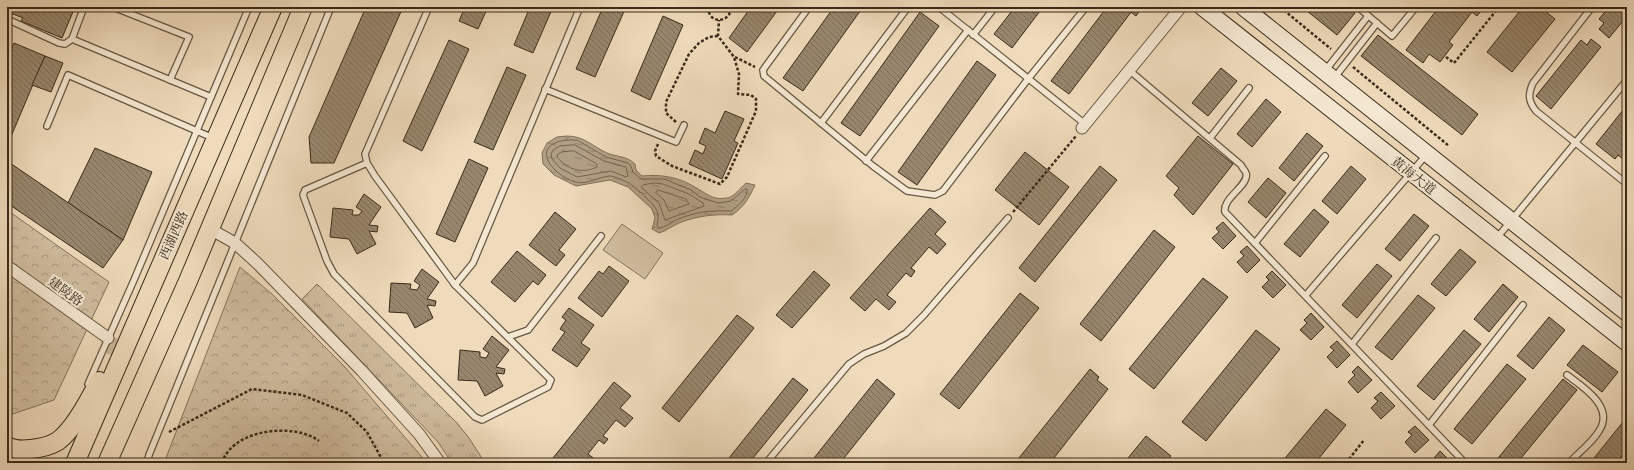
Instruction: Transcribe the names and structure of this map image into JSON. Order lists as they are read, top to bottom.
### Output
{
  "streets": {
    "main road": ["西湖西路"],
    "street": ["黄海大道", "建陵路"]
  }
}
